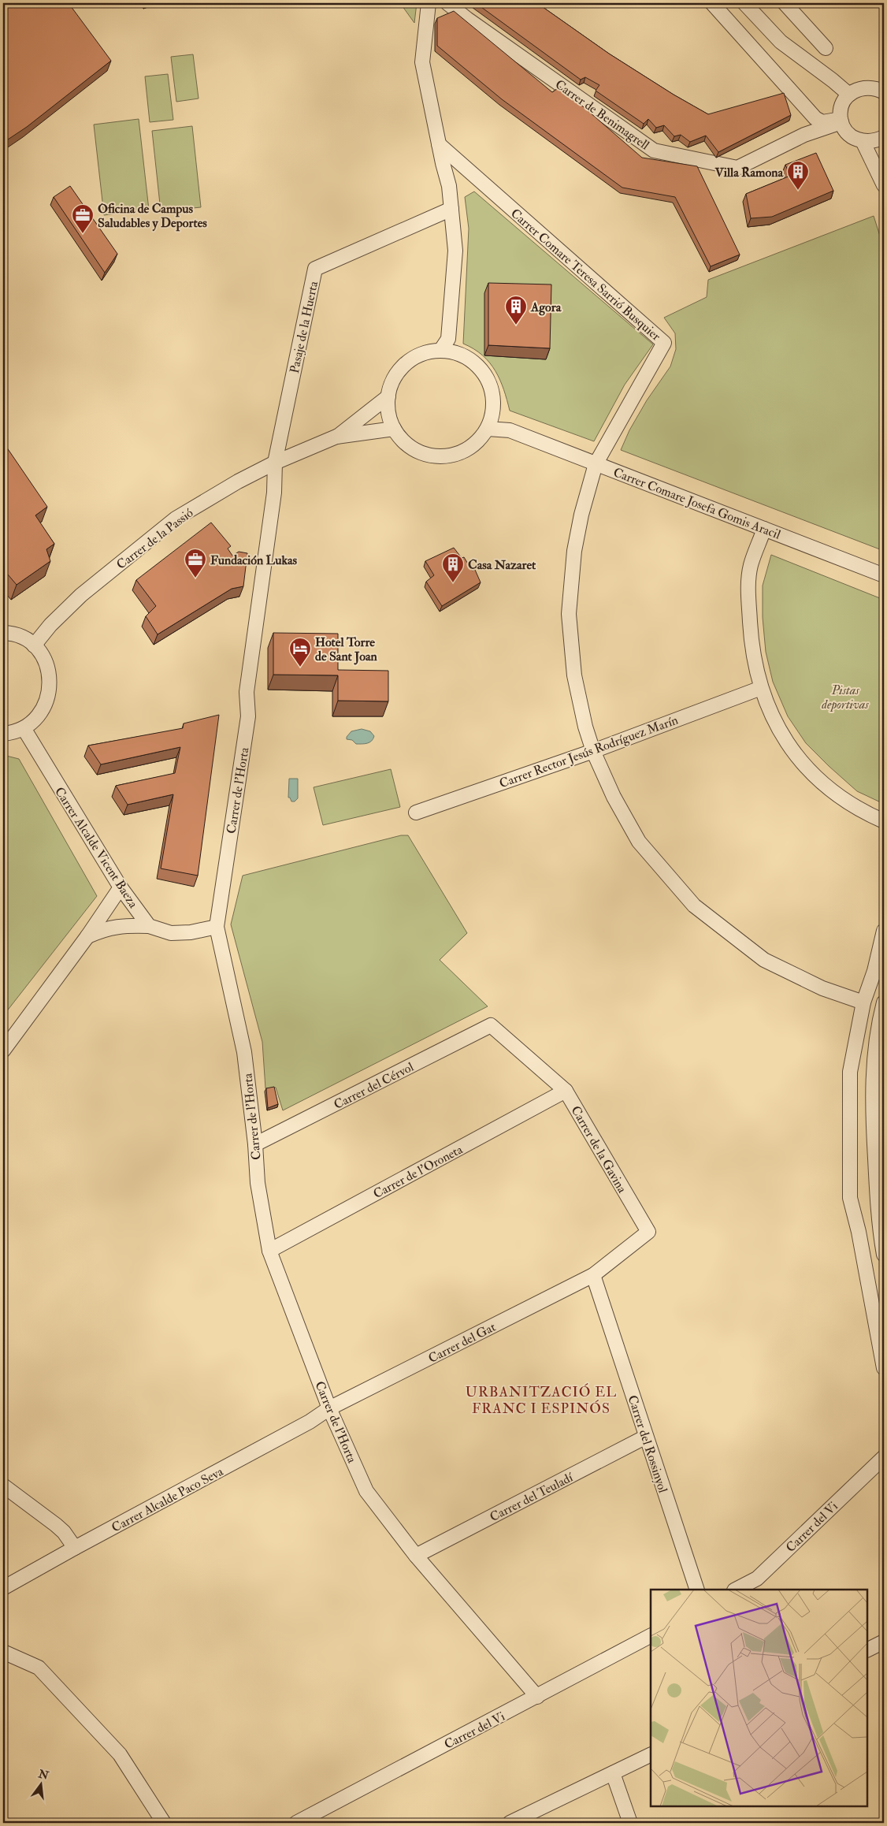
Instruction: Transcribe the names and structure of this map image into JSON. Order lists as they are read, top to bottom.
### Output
{
  "streets": {
    "street": [
      "Carrer de Benimagrell",
      "Carrer Comare Teresa Sarrió Busquier",
      "Pasaje de la Huerta",
      "Carrer Comare Josefa Gomis Aracil",
      "Carrer de la Passió",
      "Carrer Rector Jesús Rodríguez Marín",
      "Carrer de l'Horta",
      "Carrer Alcalde Vicent Baeza",
      "Carrer del Cérvol",
      "Carrer de la Gavina",
      "Carrer de l'Oroneta",
      "Carrer del Gat",
      "Carrer del Rossinyol",
      "Carrer del Teuladí",
      "Carrer Alcalde Paco Seva",
      "Carrer del Vi"
    ]
  },
  "crossings": [
    ["Carrer Comare Teresa Sarrió Busquier", "Carrer Comare Josefa Gomis Aracil"],
    ["Pasaje de la Huerta", "Carrer de la Passió"],
    ["Pasaje de la Huerta", "Carrer de l'Horta"],
    ["Carrer Comare Josefa Gomis Aracil", "Carrer de la Passió"],
    ["Carrer de la Passió", "Carrer de l'Horta"],
    ["Carrer de l'Horta", "Carrer del Cérvol"],
    ["Carrer de l'Horta", "Carrer de l'Oroneta"],
    ["Carrer de l'Horta", "Carrer del Gat"],
    ["Carrer de l'Horta", "Carrer del Teuladí"],
    ["Carrer de l'Horta", "Carrer Alcalde Paco Seva"],
    ["Carrer de l'Horta", "Carrer del Vi"],
    ["Carrer del Cérvol", "Carrer de la Gavina"],
    ["Carrer de la Gavina", "Carrer de l'Oroneta"],
    ["Carrer de la Gavina", "Carrer del Gat"],
    ["Carrer de la Gavina", "Carrer del Rossinyol"],
    ["Carrer del Gat", "Carrer del Rossinyol"],
    ["Carrer del Gat", "Carrer Alcalde Paco Seva"],
    ["Carrer del Rossinyol", "Carrer del Teuladí"]
  ],
  "districts": ["URBANITZACIÓ EL FRANC I ESPINÓS"],
  "parks": ["Pistas deportivas"],
  "places": {
    "building": ["Villa Ramona", "Agora", "Casa Nazaret"],
    "office": ["Oficina de Campus Saludables y Deportes", "Fundación Lukas"],
    "hotel": ["Hotel Torre de Sant Joan"]
  },
  "north": "top"
}
